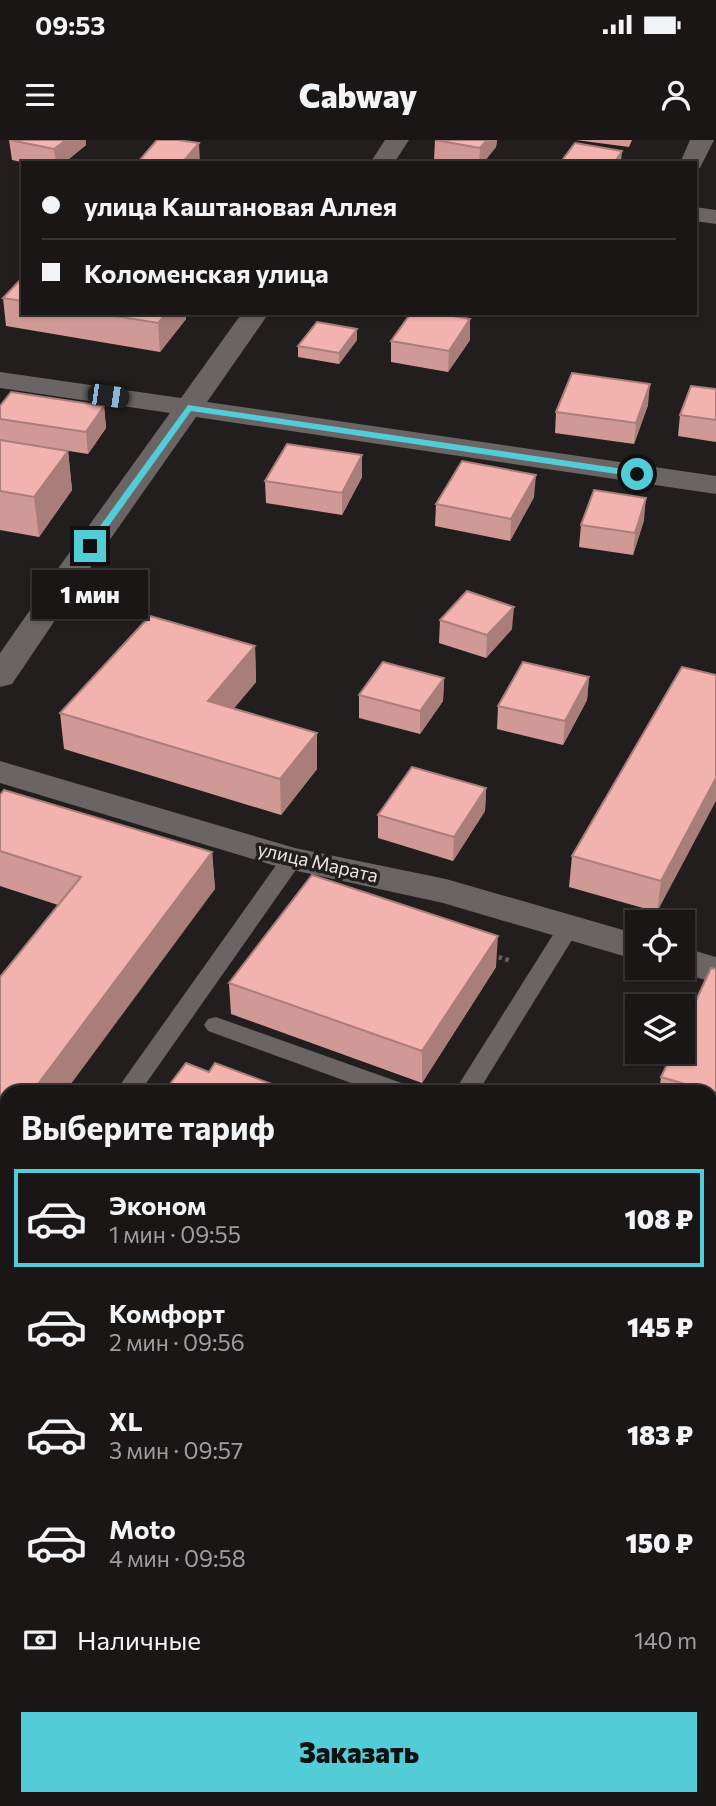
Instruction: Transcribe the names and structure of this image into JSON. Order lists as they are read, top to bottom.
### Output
{
  "streets": {
    "street": ["улица Марата"]
  },
  "page": {
    "status": "09:53",
    "header": "Cabway",
    "banner": ["улица Каштановая Аллея", "Коломенская улица"],
    "bubble": "1 мин",
    "heading": "Выберите тариф",
    "list": [
      {
        "name": "Эконом",
        "note": "1 мин · 09:55",
        "value": "108 ₽"
      },
      {
        "name": "Комфорт",
        "note": "2 мин · 09:56",
        "value": "145 ₽"
      },
      {
        "name": "XL",
        "note": "3 мин · 09:57",
        "value": "183 ₽"
      },
      {
        "name": "Moto",
        "note": "4 мин · 09:58",
        "value": "150 ₽"
      }
    ],
    "pay": ["Наличные", "140 m"],
    "buttons": "Заказать"
  }
}
